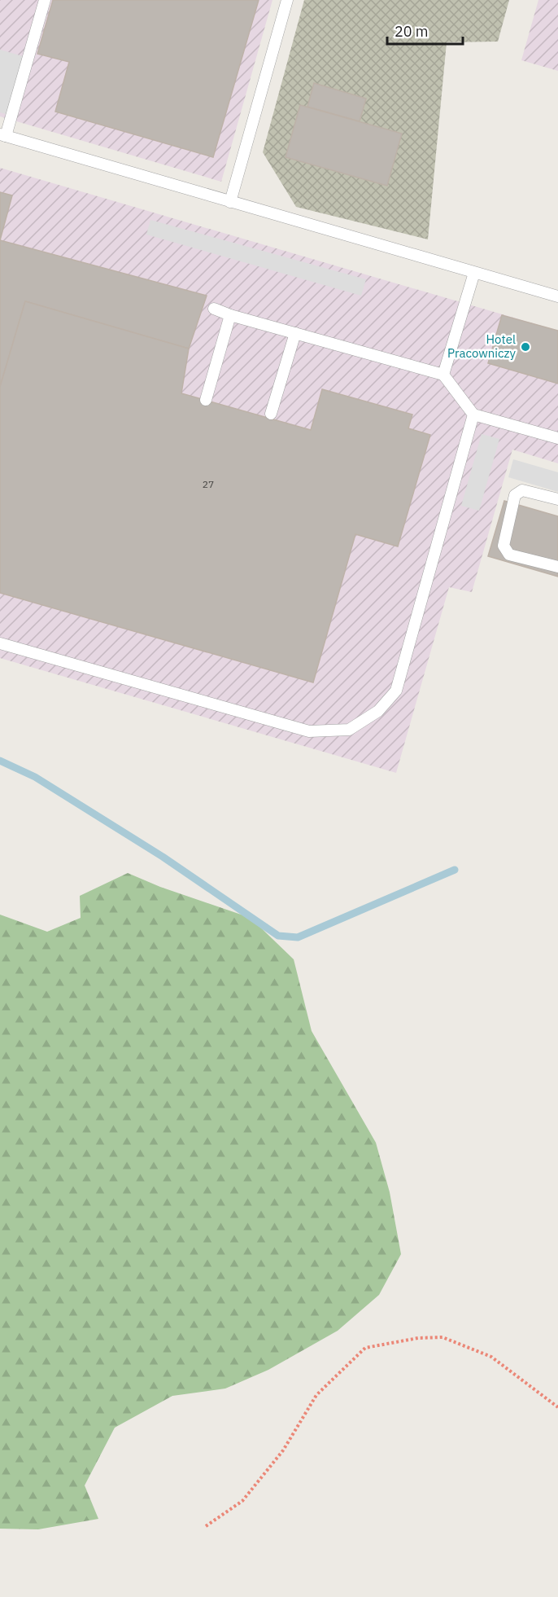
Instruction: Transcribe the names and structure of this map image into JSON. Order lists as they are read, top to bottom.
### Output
{
  "places": ["Hotel Pracowniczy"],
  "house_numbers": ["27"],
  "scale_bar": "20 m"
}
